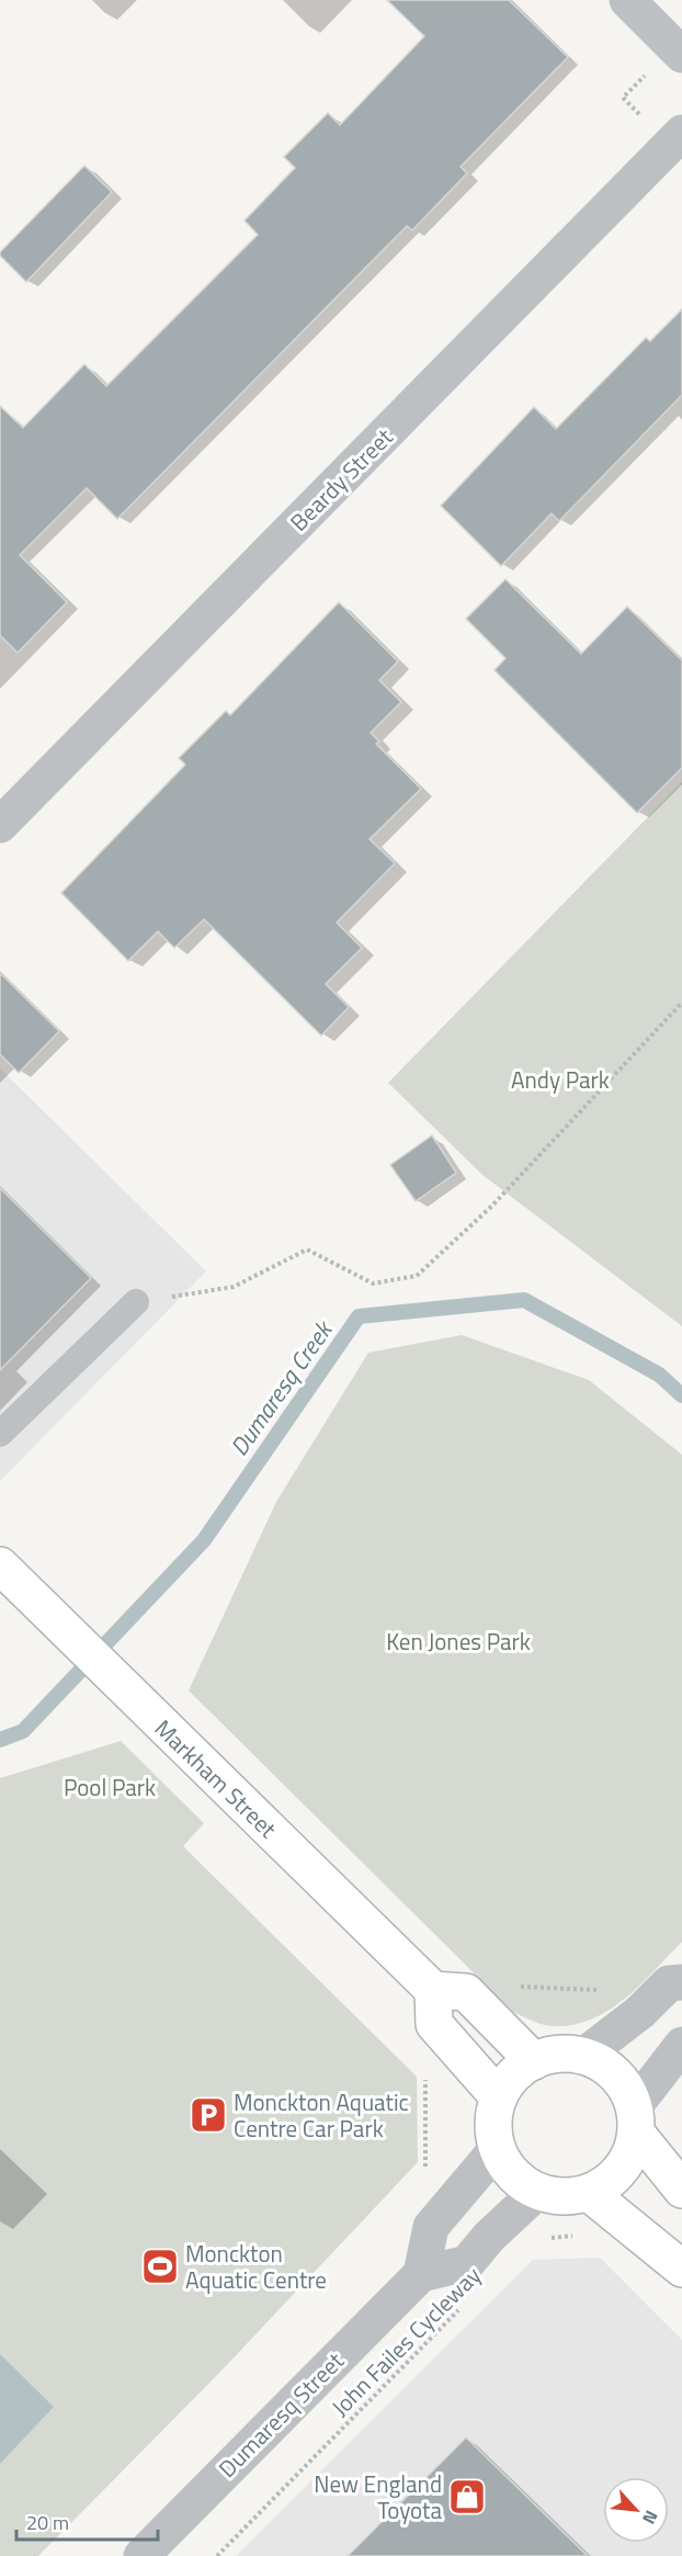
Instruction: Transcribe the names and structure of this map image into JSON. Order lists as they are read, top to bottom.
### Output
{
  "streets": {
    "street": ["Beardy Street", "Markham Street", "Dumaresq Street"],
    "path": ["John Failes Cycleway"]
  },
  "water": ["Dumaresq Creek"],
  "parks": ["Andy Park", "Ken Jones Park", "Pool Park"],
  "places": {
    "parking": ["Monckton Aquatic Centre Car Park"],
    "sports": ["Monckton Aquatic Centre"],
    "shop": ["New England Toyota"]
  },
  "scale_bar": "20 m",
  "north": "bottom right"
}
